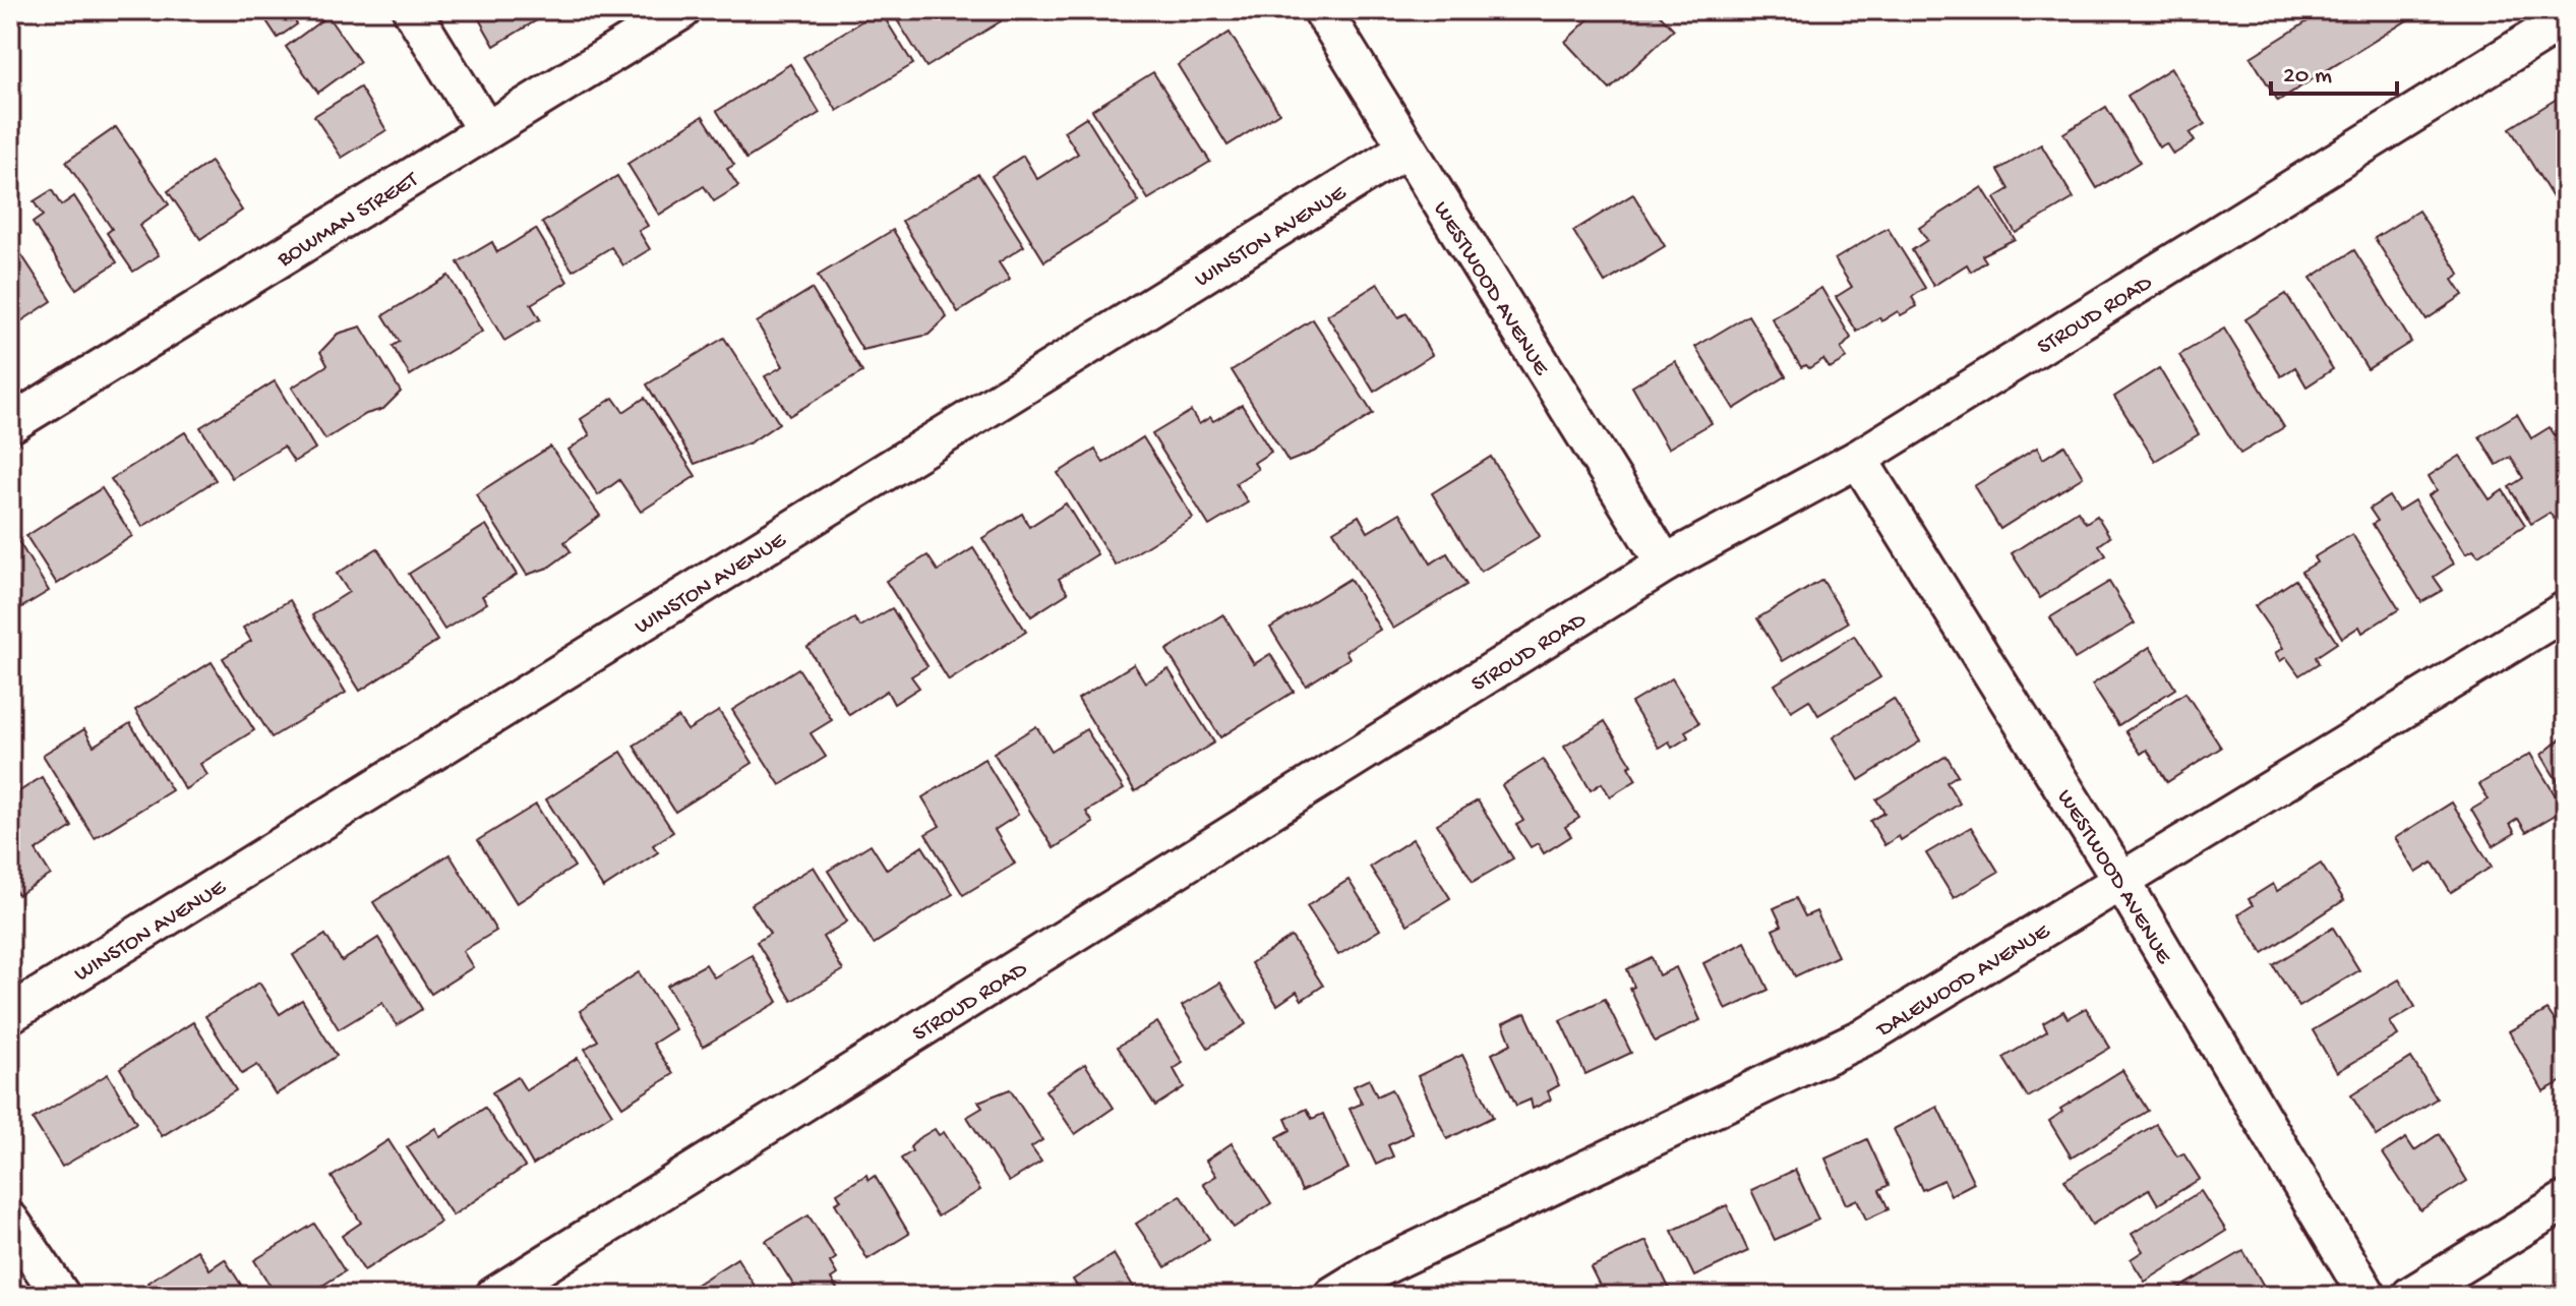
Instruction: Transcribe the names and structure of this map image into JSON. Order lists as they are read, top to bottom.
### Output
{
  "streets": {
    "street": [
      "BOWMAN STREET",
      "WINSTON AVENUE",
      "WESTWOOD AVENUE",
      "STROUD ROAD",
      "DALEWOOD AVENUE"
    ]
  },
  "crossings": [
    ["WINSTON AVENUE", "WESTWOOD AVENUE"],
    ["WESTWOOD AVENUE", "STROUD ROAD"],
    ["WESTWOOD AVENUE", "DALEWOOD AVENUE"]
  ],
  "scale_bar": "20 m"
}
